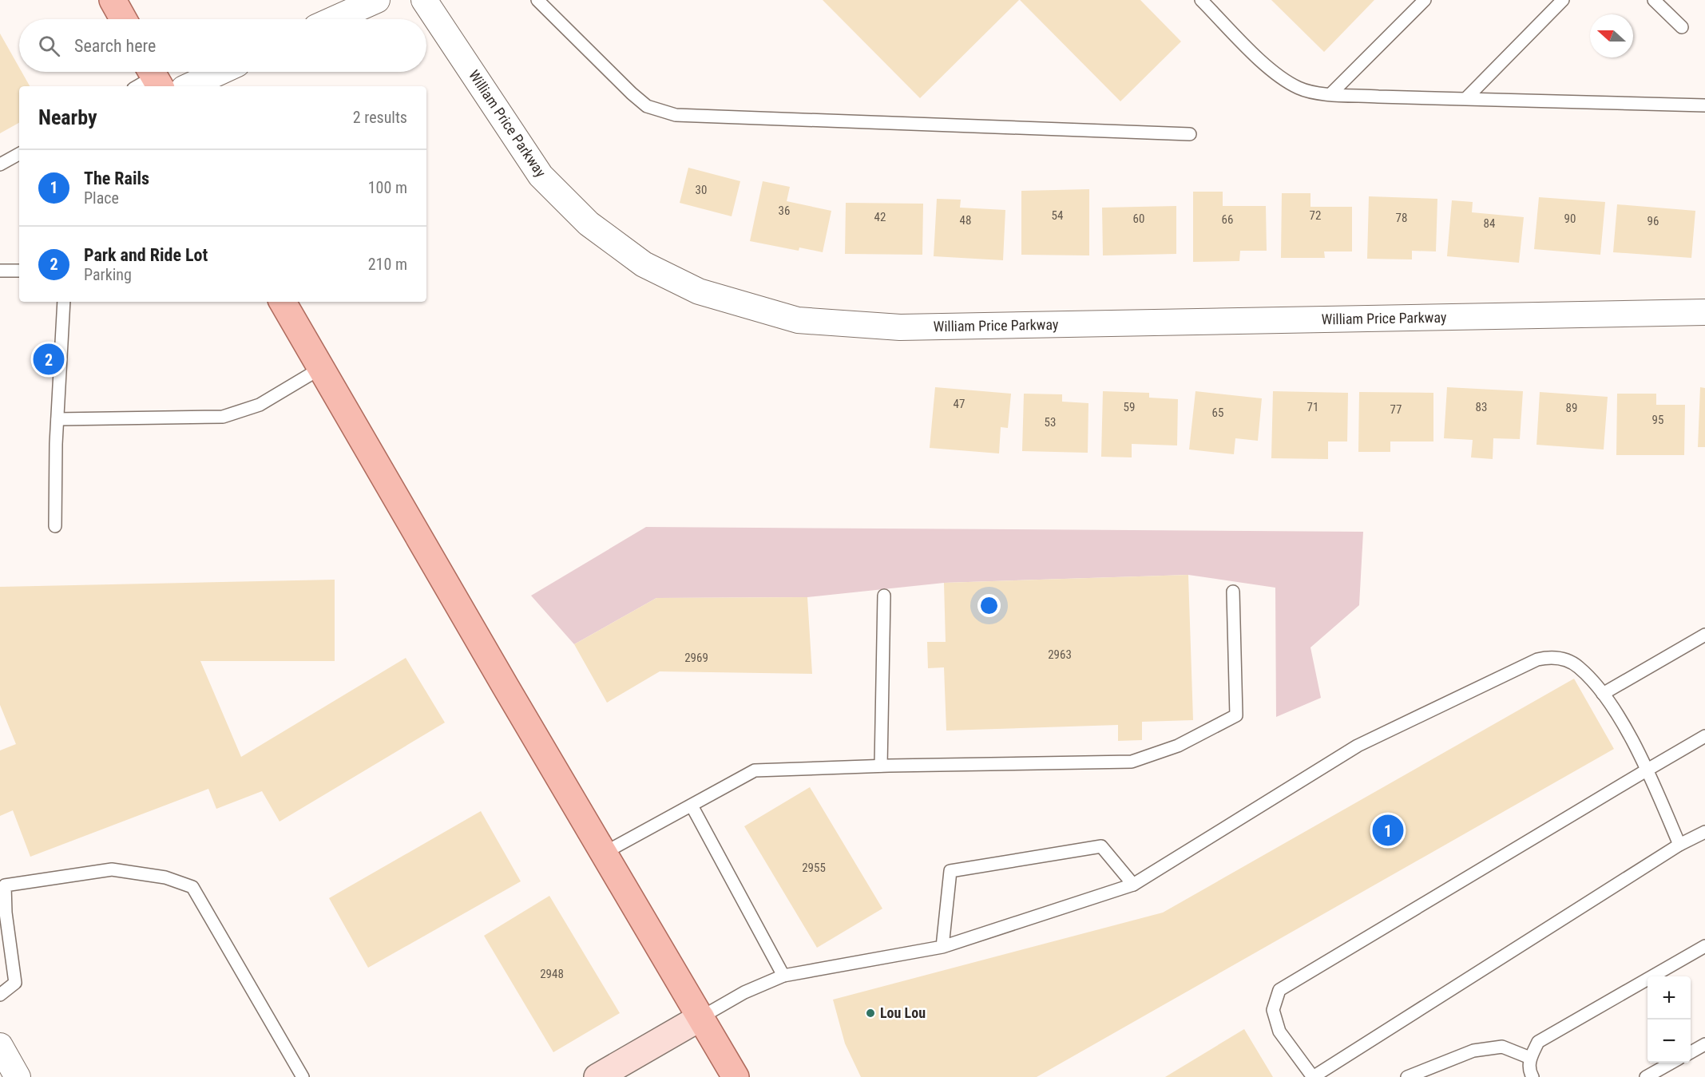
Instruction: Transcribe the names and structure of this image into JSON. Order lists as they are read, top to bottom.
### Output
{
  "streets": {
    "street": ["William Price Parkway"]
  },
  "places": ["Lou Lou"],
  "house_numbers": [
    "30",
    "36",
    "54",
    "72",
    "42",
    "78",
    "60",
    "90",
    "66",
    "48",
    "96",
    "84",
    "47",
    "59",
    "71",
    "83",
    "89",
    "77",
    "65",
    "95",
    "53",
    "2963",
    "2969",
    "2955",
    "2948"
  ],
  "north": "left",
  "page": {
    "search": "Search here",
    "heading": ["Nearby", "2 results"],
    "list": [
      {
        "mark": "1",
        "name": "The Rails",
        "note": "Place",
        "value": "100 m"
      },
      {
        "mark": "2",
        "name": "Park and Ride Lot",
        "note": "Parking",
        "value": "210 m"
      }
    ],
    "pins": ["2", "1"],
    "map_buttons": ["+", "−"]
  }
}
